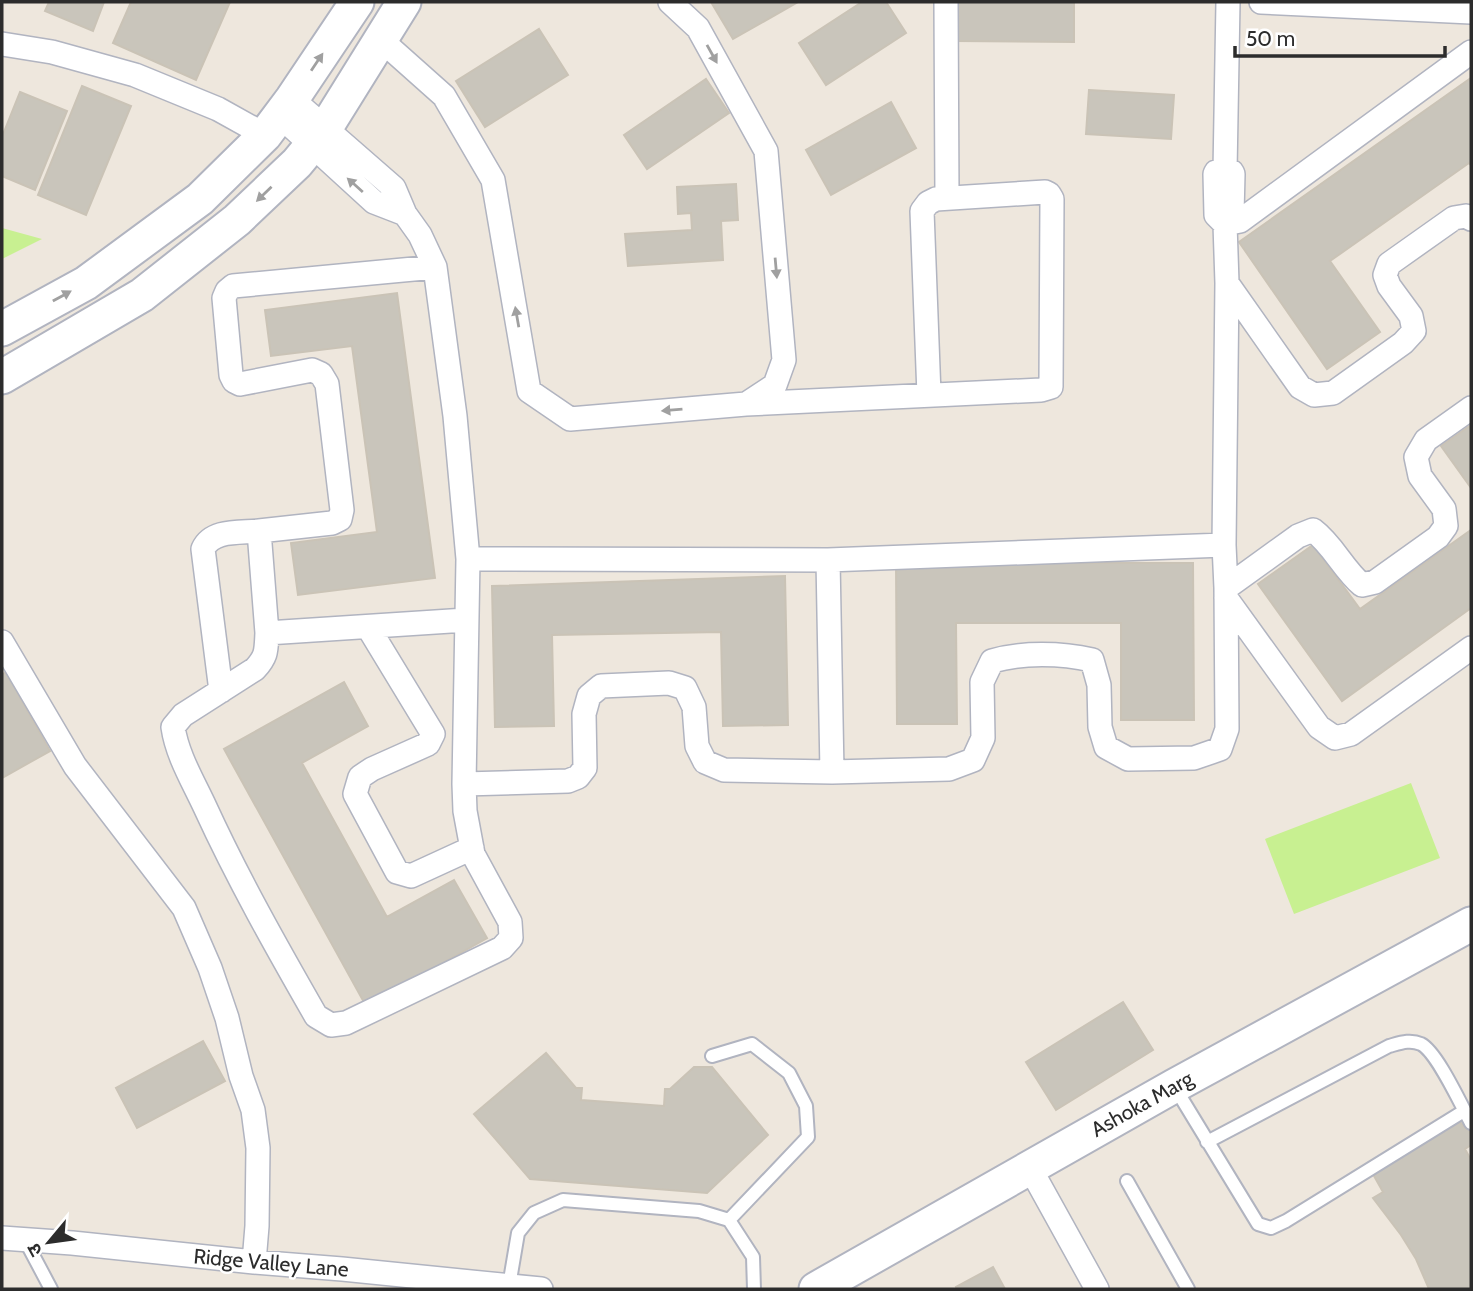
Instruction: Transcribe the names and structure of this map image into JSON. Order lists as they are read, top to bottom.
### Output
{
  "streets": {
    "street": ["Ashoka Marg", "Ridge Valley Lane"]
  },
  "scale_bar": "50 m",
  "north": "bottom left"
}
